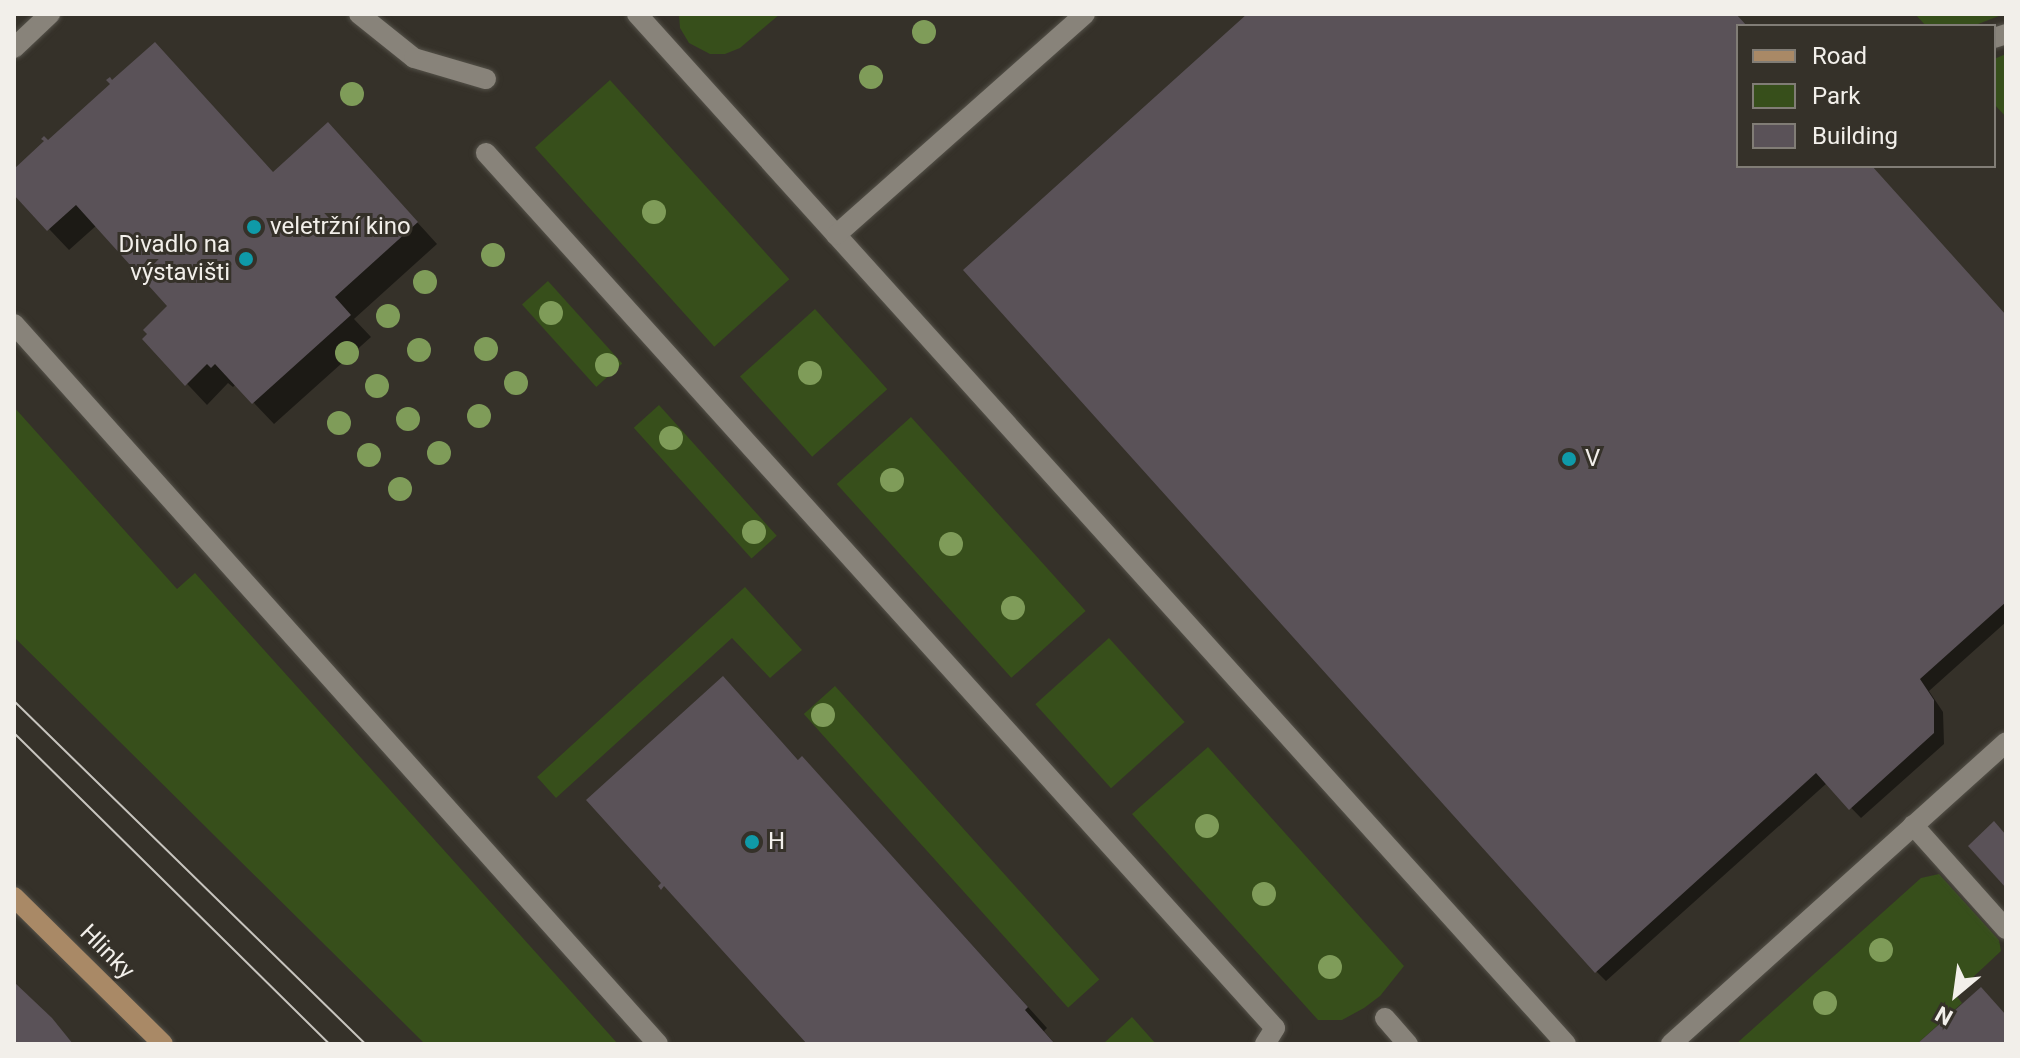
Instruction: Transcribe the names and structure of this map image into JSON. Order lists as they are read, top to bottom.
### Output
{
  "streets": {
    "street": ["Hlinky"]
  },
  "places": [
    "veletržní kino",
    "Divadlo na výstavišti",
    "V",
    "H"
  ],
  "legend": ["Road", "Park", "Building"],
  "north": "bottom left"
}
